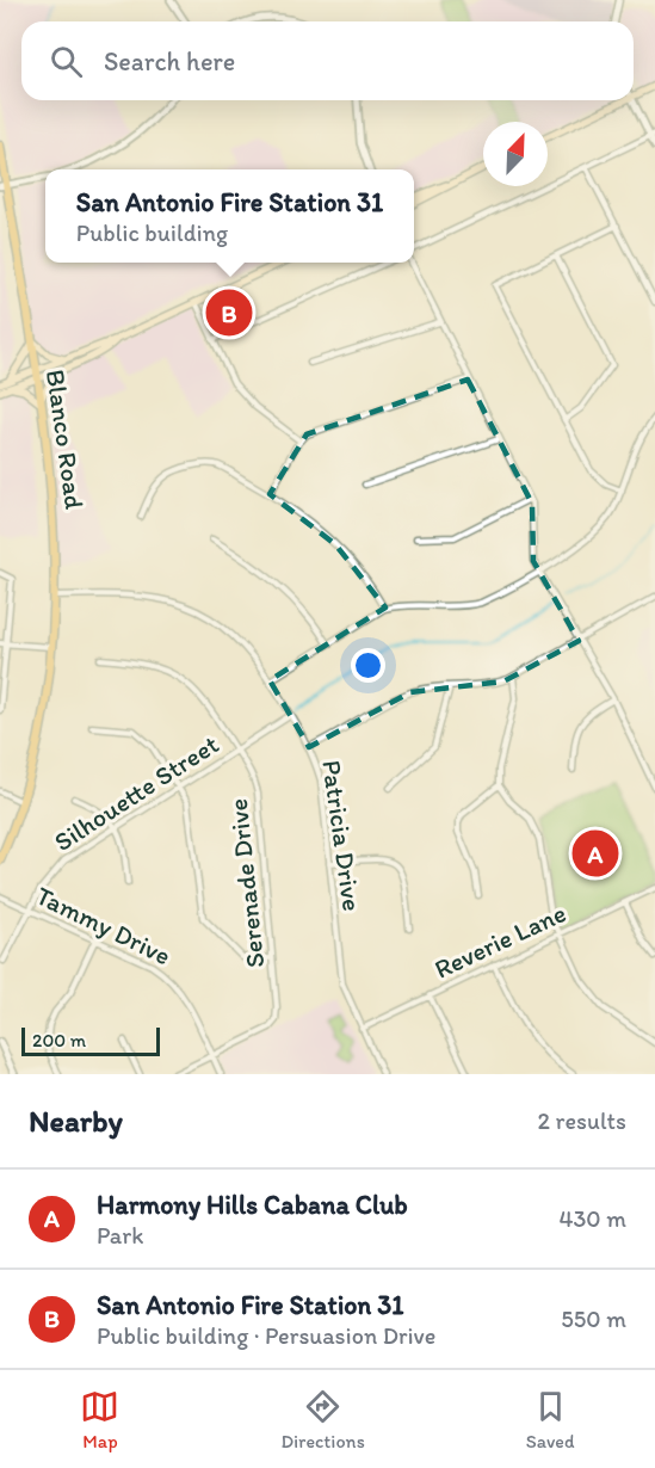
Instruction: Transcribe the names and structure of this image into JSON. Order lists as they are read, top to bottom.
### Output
{
  "streets": {
    "main road": ["Blanco Road"],
    "street": [
      "Silhouette Street",
      "Patricia Drive",
      "Serenade Drive",
      "Tammy Drive",
      "Reverie Lane"
    ]
  },
  "crossings": [
    ["Blanco Road", "Patricia Drive"],
    ["Silhouette Street", "Patricia Drive"],
    ["Silhouette Street", "Serenade Drive"],
    ["Silhouette Street", "Tammy Drive"],
    ["Patricia Drive", "Reverie Lane"],
    ["Serenade Drive", "Tammy Drive"]
  ],
  "scale_bar": "200 m",
  "north": "top right",
  "page": {
    "search": "Search here",
    "popup": ["San Antonio Fire Station 31", "Public building"],
    "pins": ["B", "A"],
    "scale": "200 m",
    "heading": ["Nearby", "2 results"],
    "list": [
      {
        "mark": "A",
        "name": "Harmony Hills Cabana Club",
        "note": "Park",
        "value": "430 m"
      },
      {
        "mark": "B",
        "name": "San Antonio Fire Station 31",
        "note": "Public building · Persuasion Drive",
        "value": "550 m"
      }
    ],
    "nav": ["Map", "Directions", "Saved"]
  }
}
